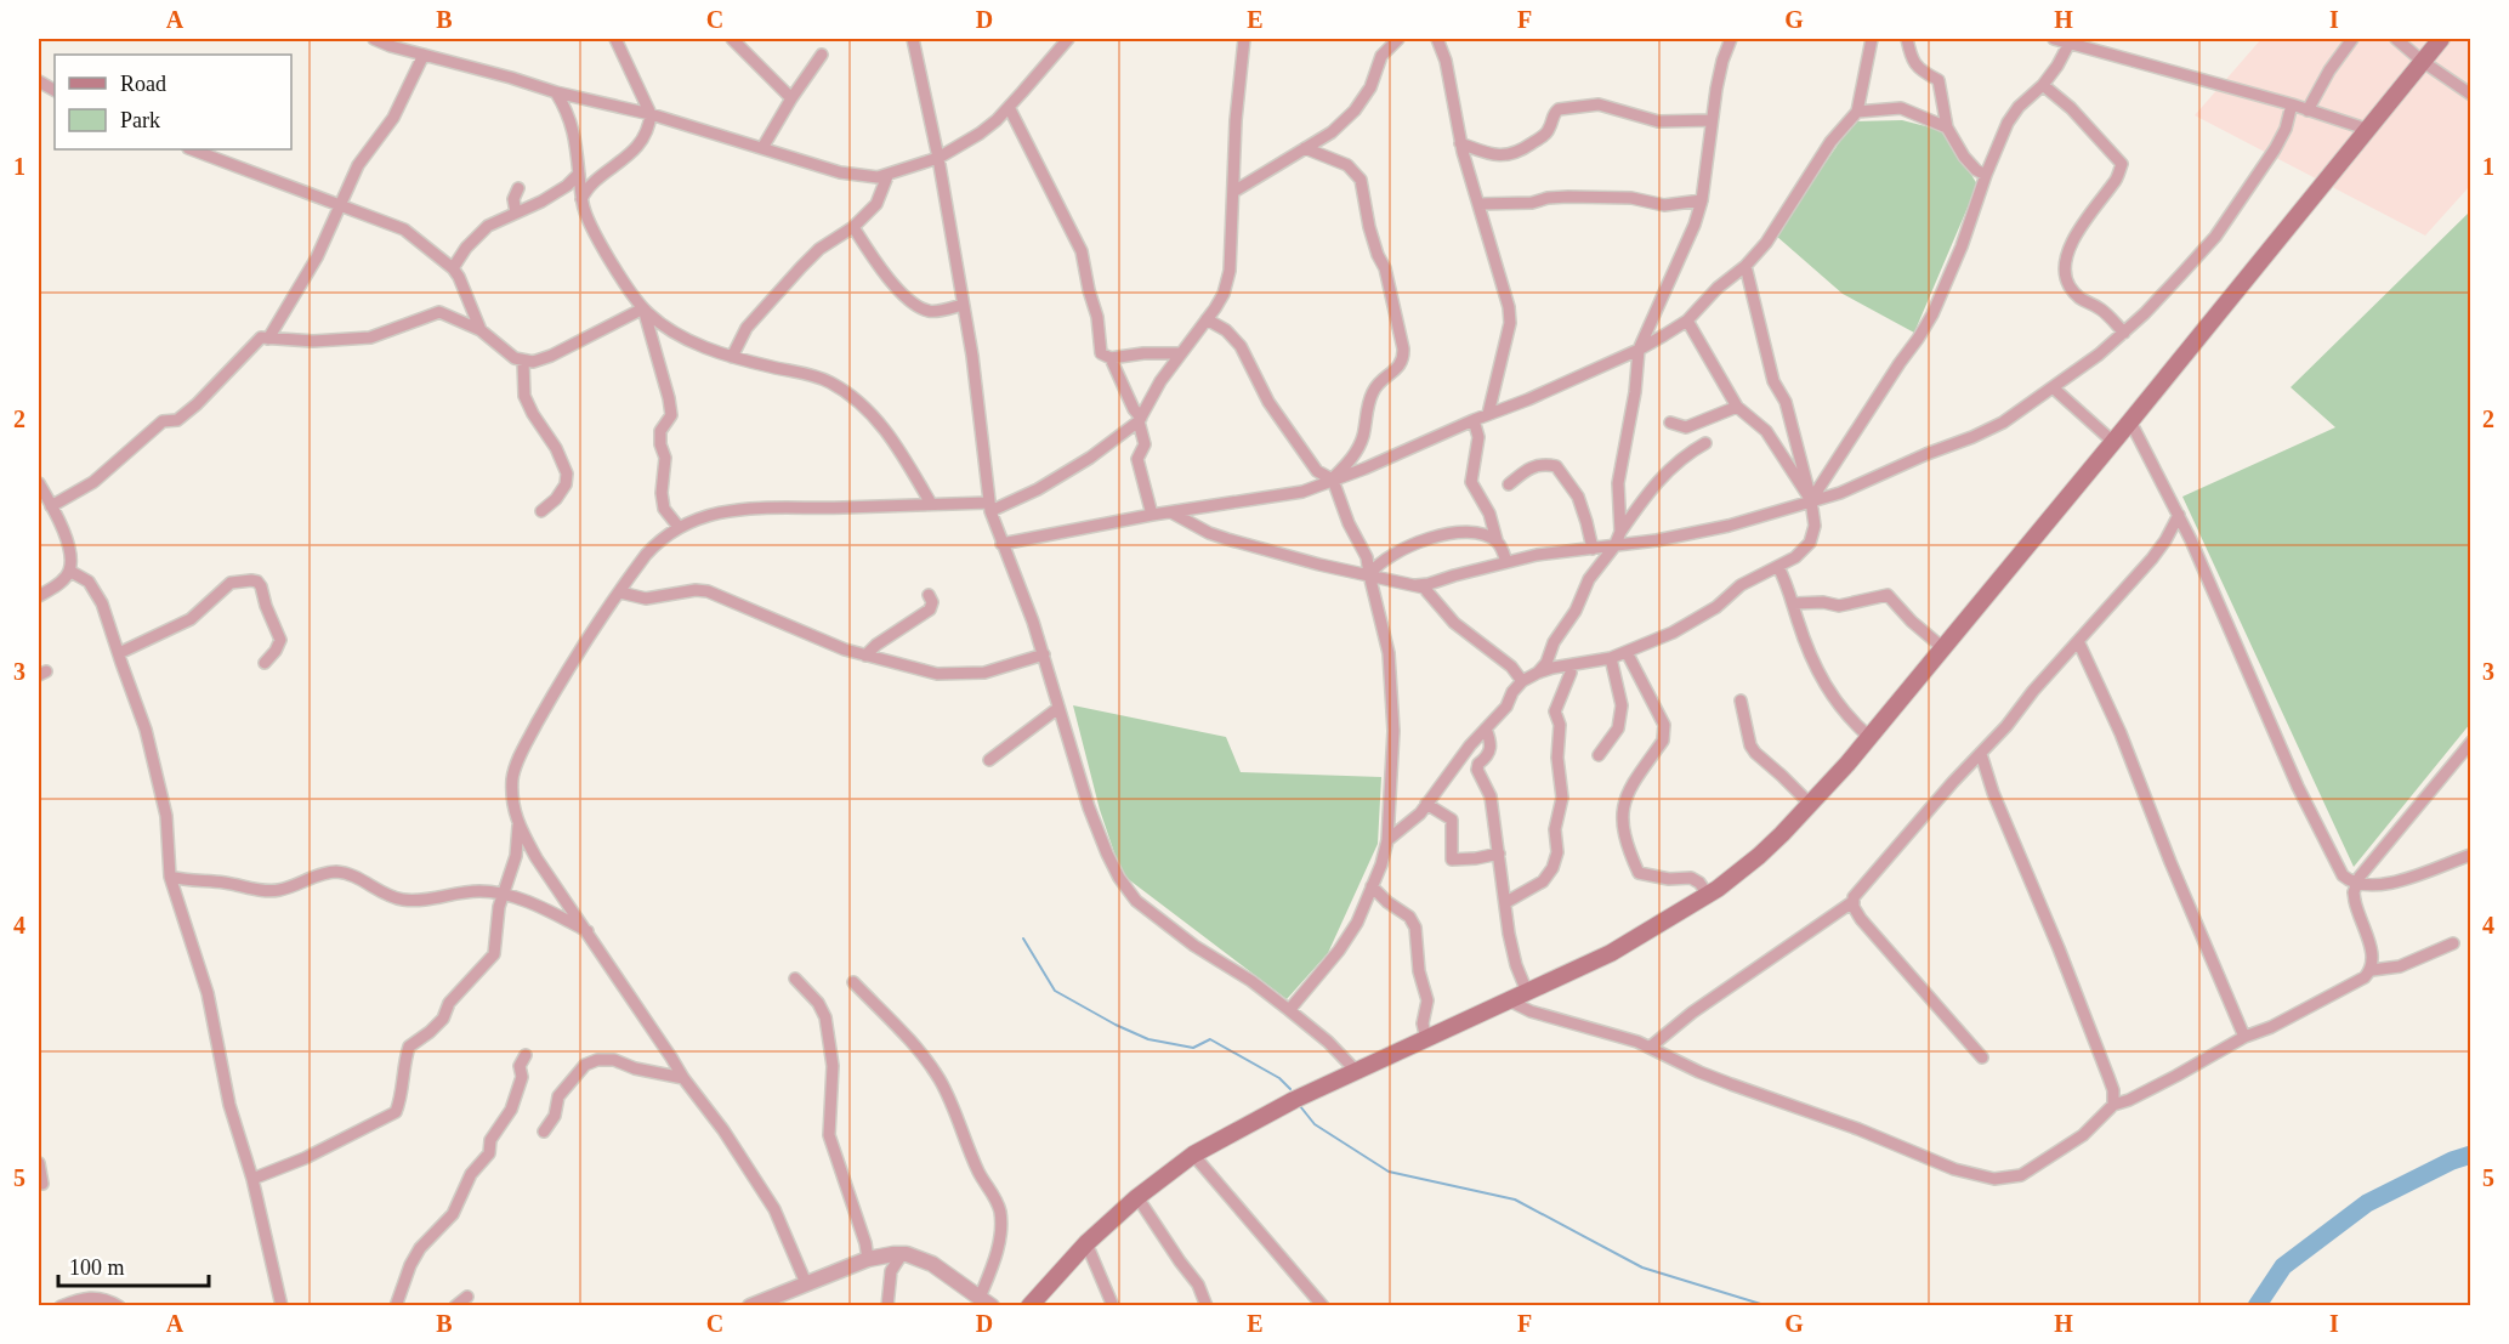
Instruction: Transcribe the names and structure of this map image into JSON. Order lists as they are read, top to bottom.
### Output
{
  "legend": ["Road", "Park"],
  "scale_bar": "100 m",
  "grid": {
    "columns": [
      "A",
      "B",
      "C",
      "D",
      "E",
      "F",
      "G",
      "H",
      "I"
    ],
    "rows": [
      "1",
      "2",
      "3",
      "4",
      "5"
    ]
  }
}
